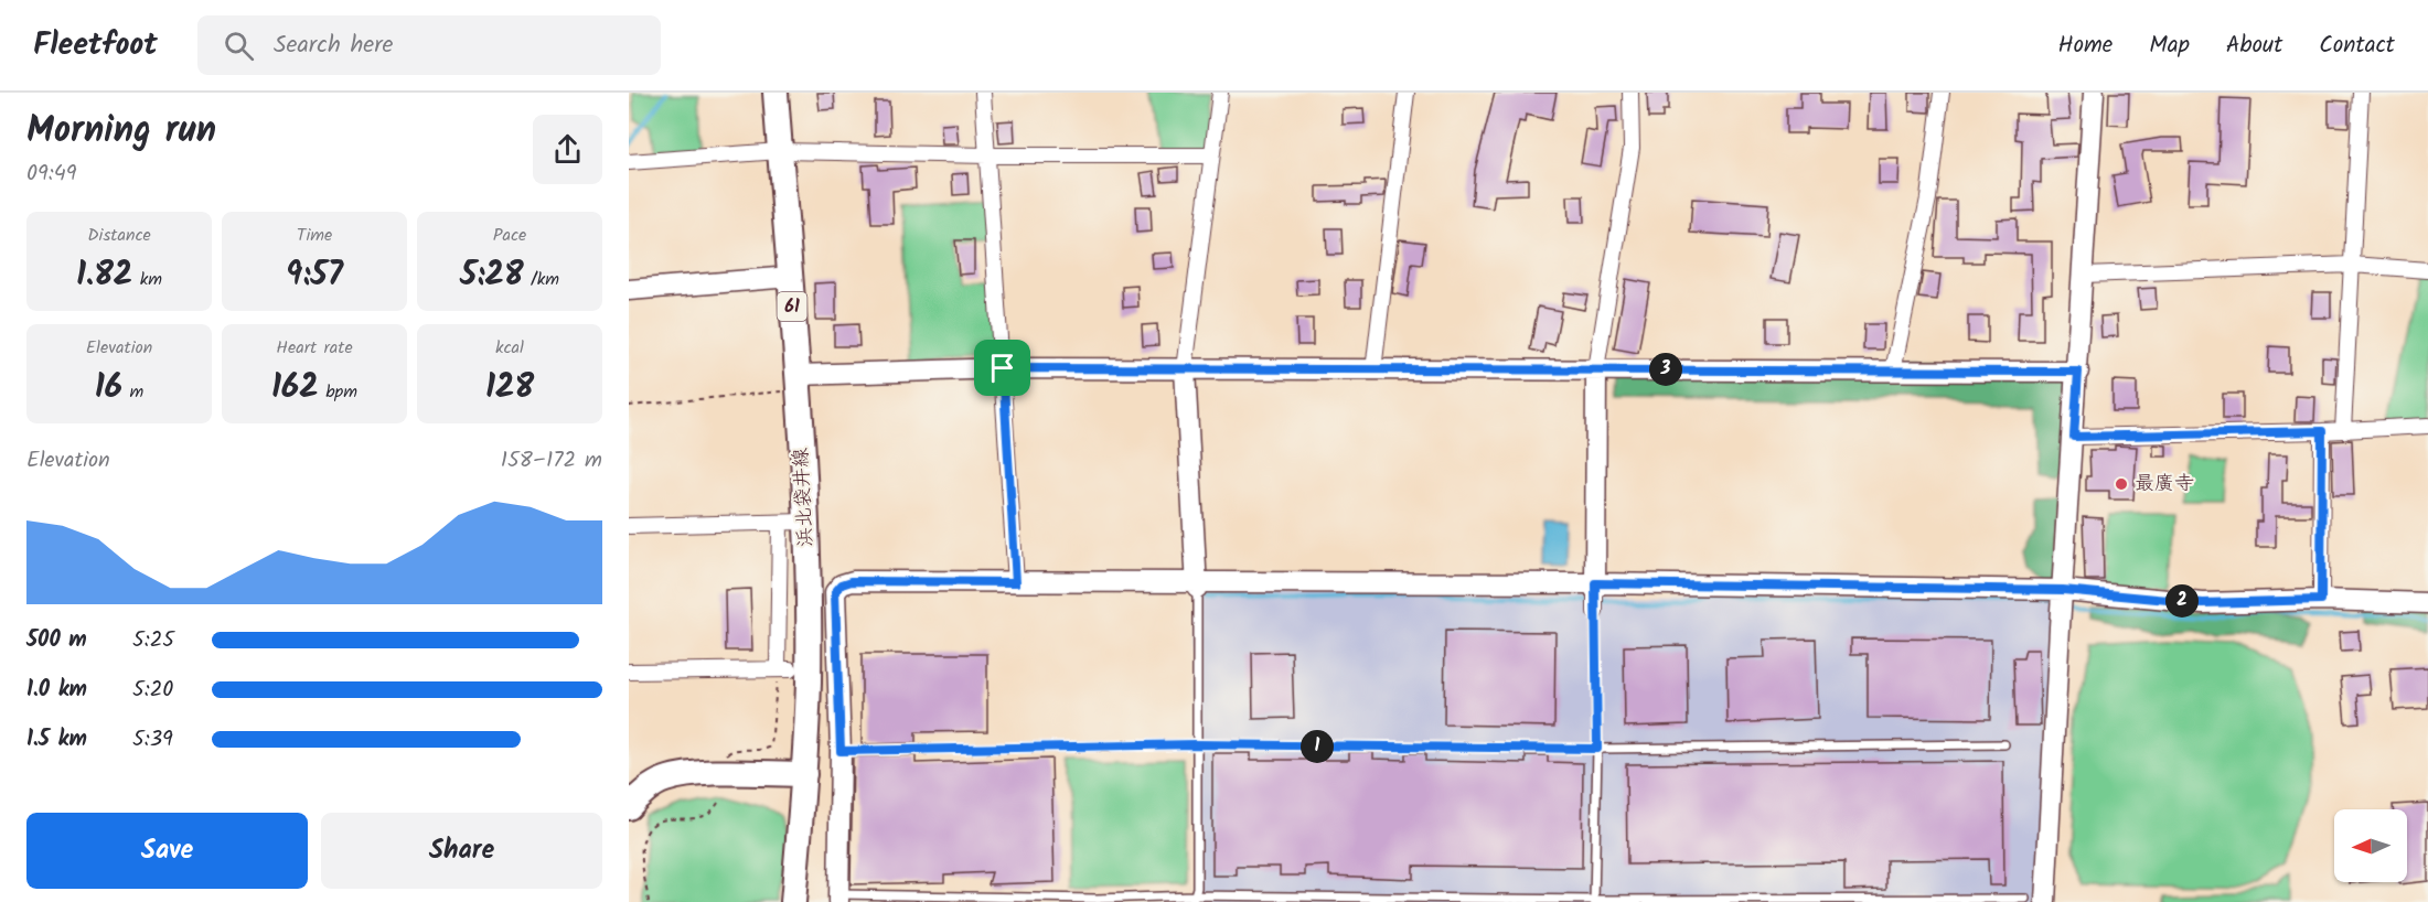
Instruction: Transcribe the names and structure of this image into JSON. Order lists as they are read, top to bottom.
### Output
{
  "streets": {
    "main road": ["61", "浜北袋井線"]
  },
  "places": ["最廣寺"],
  "north": "left",
  "page": {
    "header": "Fleetfoot",
    "search": "Search here",
    "nav": [
      "Home",
      "Map",
      "About",
      "Contact"
    ],
    "heading": ["Morning run", "09:49"],
    "stats": [
      ["Distance", "1.82 km"],
      ["Time", "9:57"],
      ["Pace", "5:28 /km"],
      ["Elevation", "16 m"],
      ["Heart rate", "162 bpm"],
      ["kcal", "128"]
    ],
    "pins": ["3", "2", "1"],
    "chart": ["Elevation", "158–172 m"],
    "list": [
      {
        "name": "500 m",
        "note": "5:25"
      },
      {
        "name": "1.0 km",
        "note": "5:20"
      },
      {
        "name": "1.5 km",
        "note": "5:39"
      }
    ],
    "buttons": ["Save", "Share"]
  }
}
